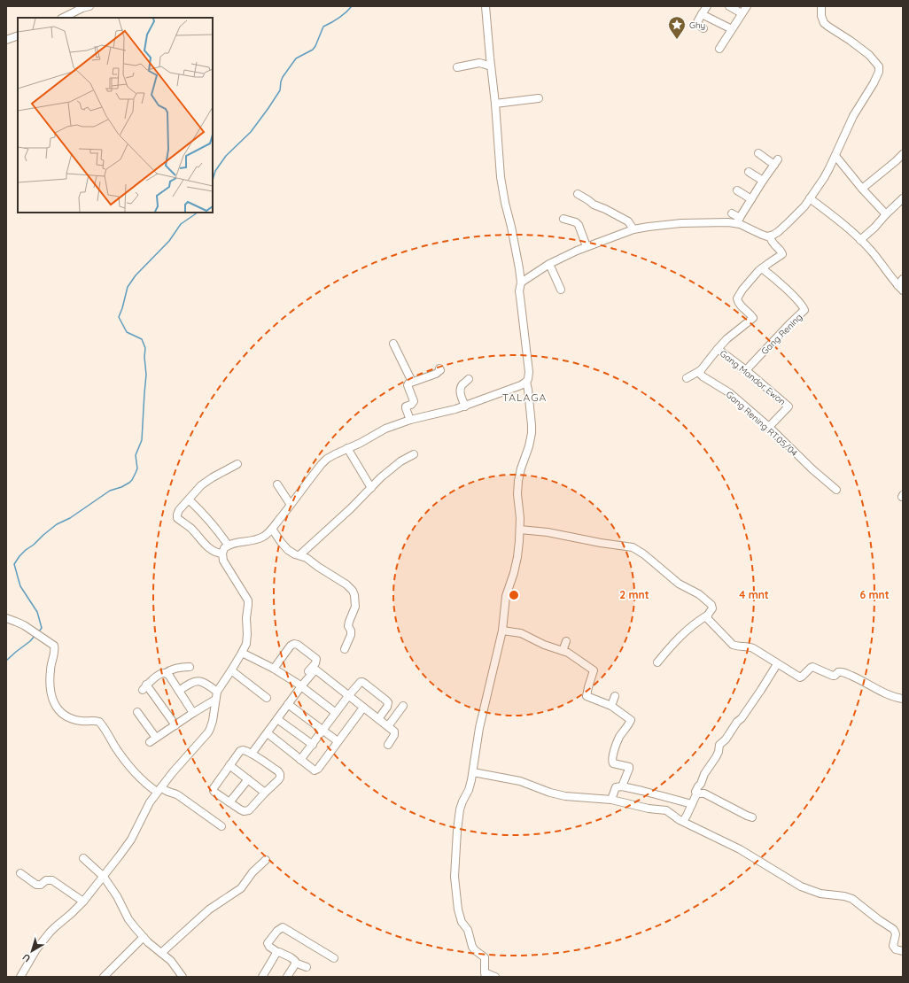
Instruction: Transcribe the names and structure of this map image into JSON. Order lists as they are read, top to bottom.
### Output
{
  "streets": {
    "street": ["Gang Rening", "Gang Mandor Ewon", "Gang Rening RT.05/04"]
  },
  "crossings": [
    ["Gang Rening", "Gang Mandor Ewon"],
    ["Gang Mandor Ewon", "Gang Rening RT.05/04"]
  ],
  "districts": ["TALAGA"],
  "places": {
    "place": ["Ghy"]
  },
  "north": "bottom left",
  "rings": ["2 mnt", "4 mnt", "6 mnt"]
}
